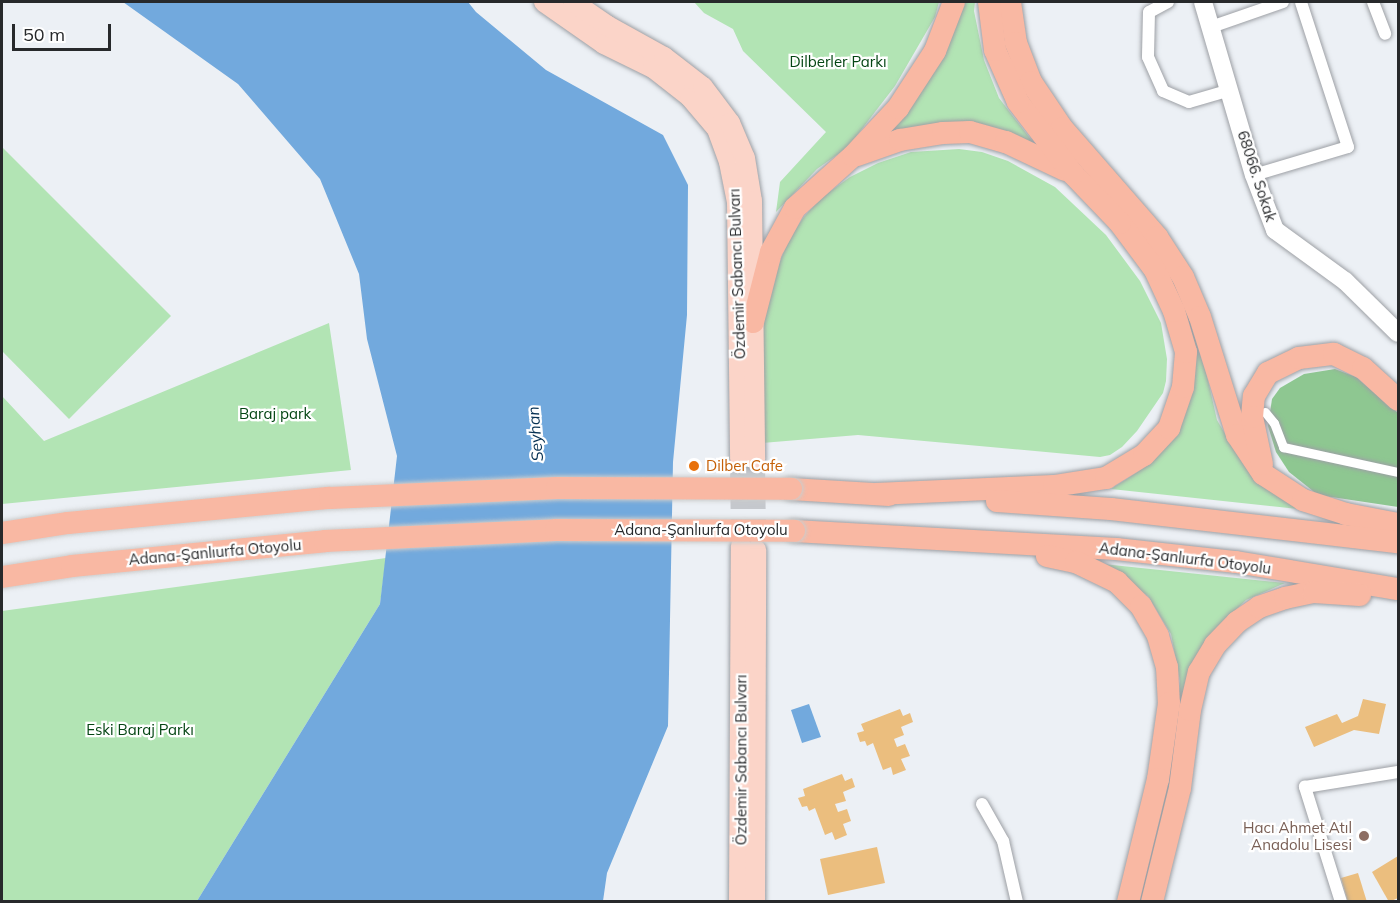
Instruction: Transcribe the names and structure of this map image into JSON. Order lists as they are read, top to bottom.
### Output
{
  "streets": {
    "highway": ["Adana-Şanlıurfa Otoyolu"],
    "main road": ["68066. Sokak", "Özdemir Sabancı Bulvarı"]
  },
  "water": ["Seyhan"],
  "parks": ["Dilberler Parkı", "Baraj park", "Eski Baraj Parkı"],
  "places": ["Dilber Cafe", "Hacı Ahmet Atıl Anadolu Lisesi"],
  "scale_bar": "50 m"
}
